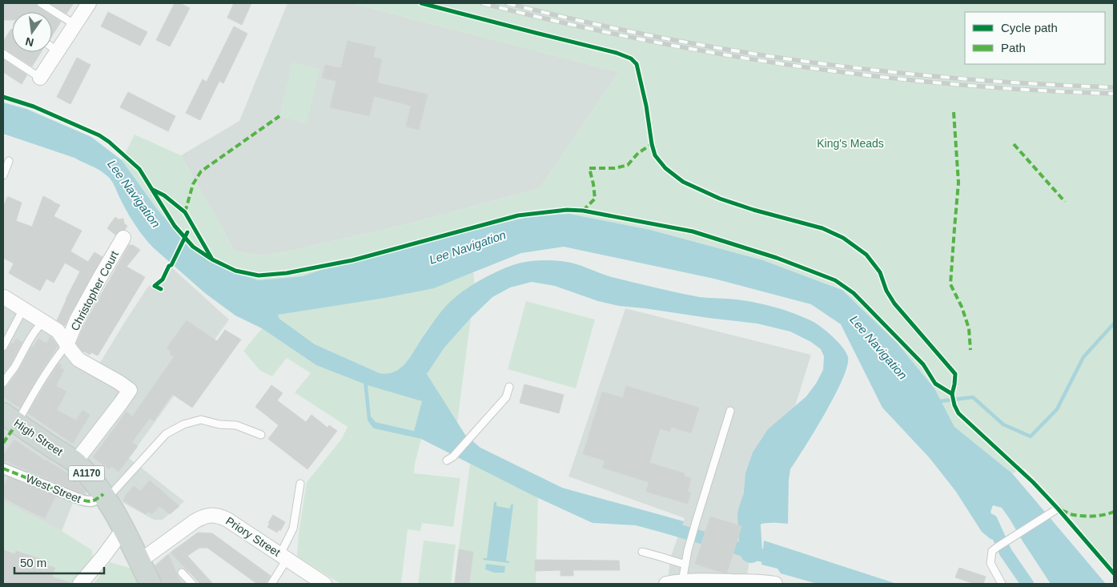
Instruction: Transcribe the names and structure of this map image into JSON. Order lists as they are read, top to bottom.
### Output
{
  "streets": {
    "main road": ["High Street", "A1170"],
    "street": ["Christopher Court", "West Street", "Priory Street"]
  },
  "crossings": [
    ["High Street", "A1170"],
    ["High Street", "West Street"],
    ["High Street", "Priory Street"],
    ["A1170", "Priory Street"]
  ],
  "water": ["Lee Navigation"],
  "parks": ["King's Meads"],
  "legend": ["Cycle path", "Path"],
  "scale_bar": "50 m",
  "north": "bottom"
}
